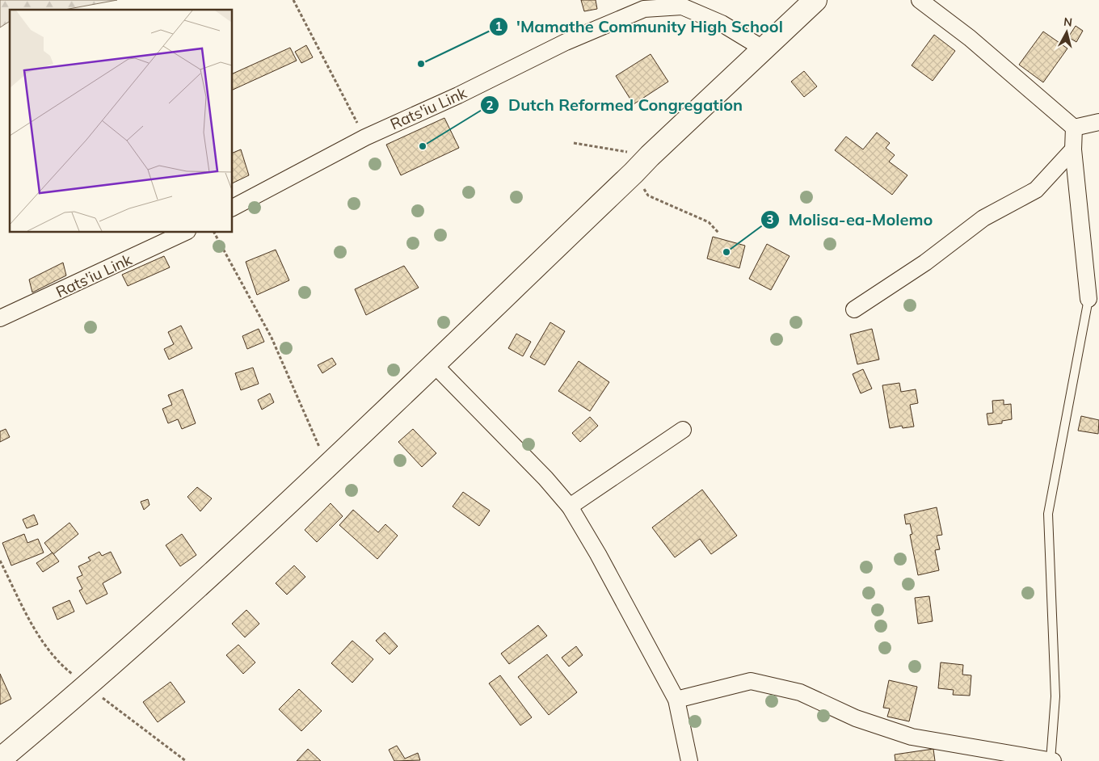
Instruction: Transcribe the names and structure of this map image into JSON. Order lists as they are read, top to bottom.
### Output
{
  "streets": {
    "street": ["Rats'iu Link"]
  },
  "places": ["'Mamathe Community High School", "Dutch Reformed Congregation", "Molisa-ea-Molemo"],
  "north": "top"
}
